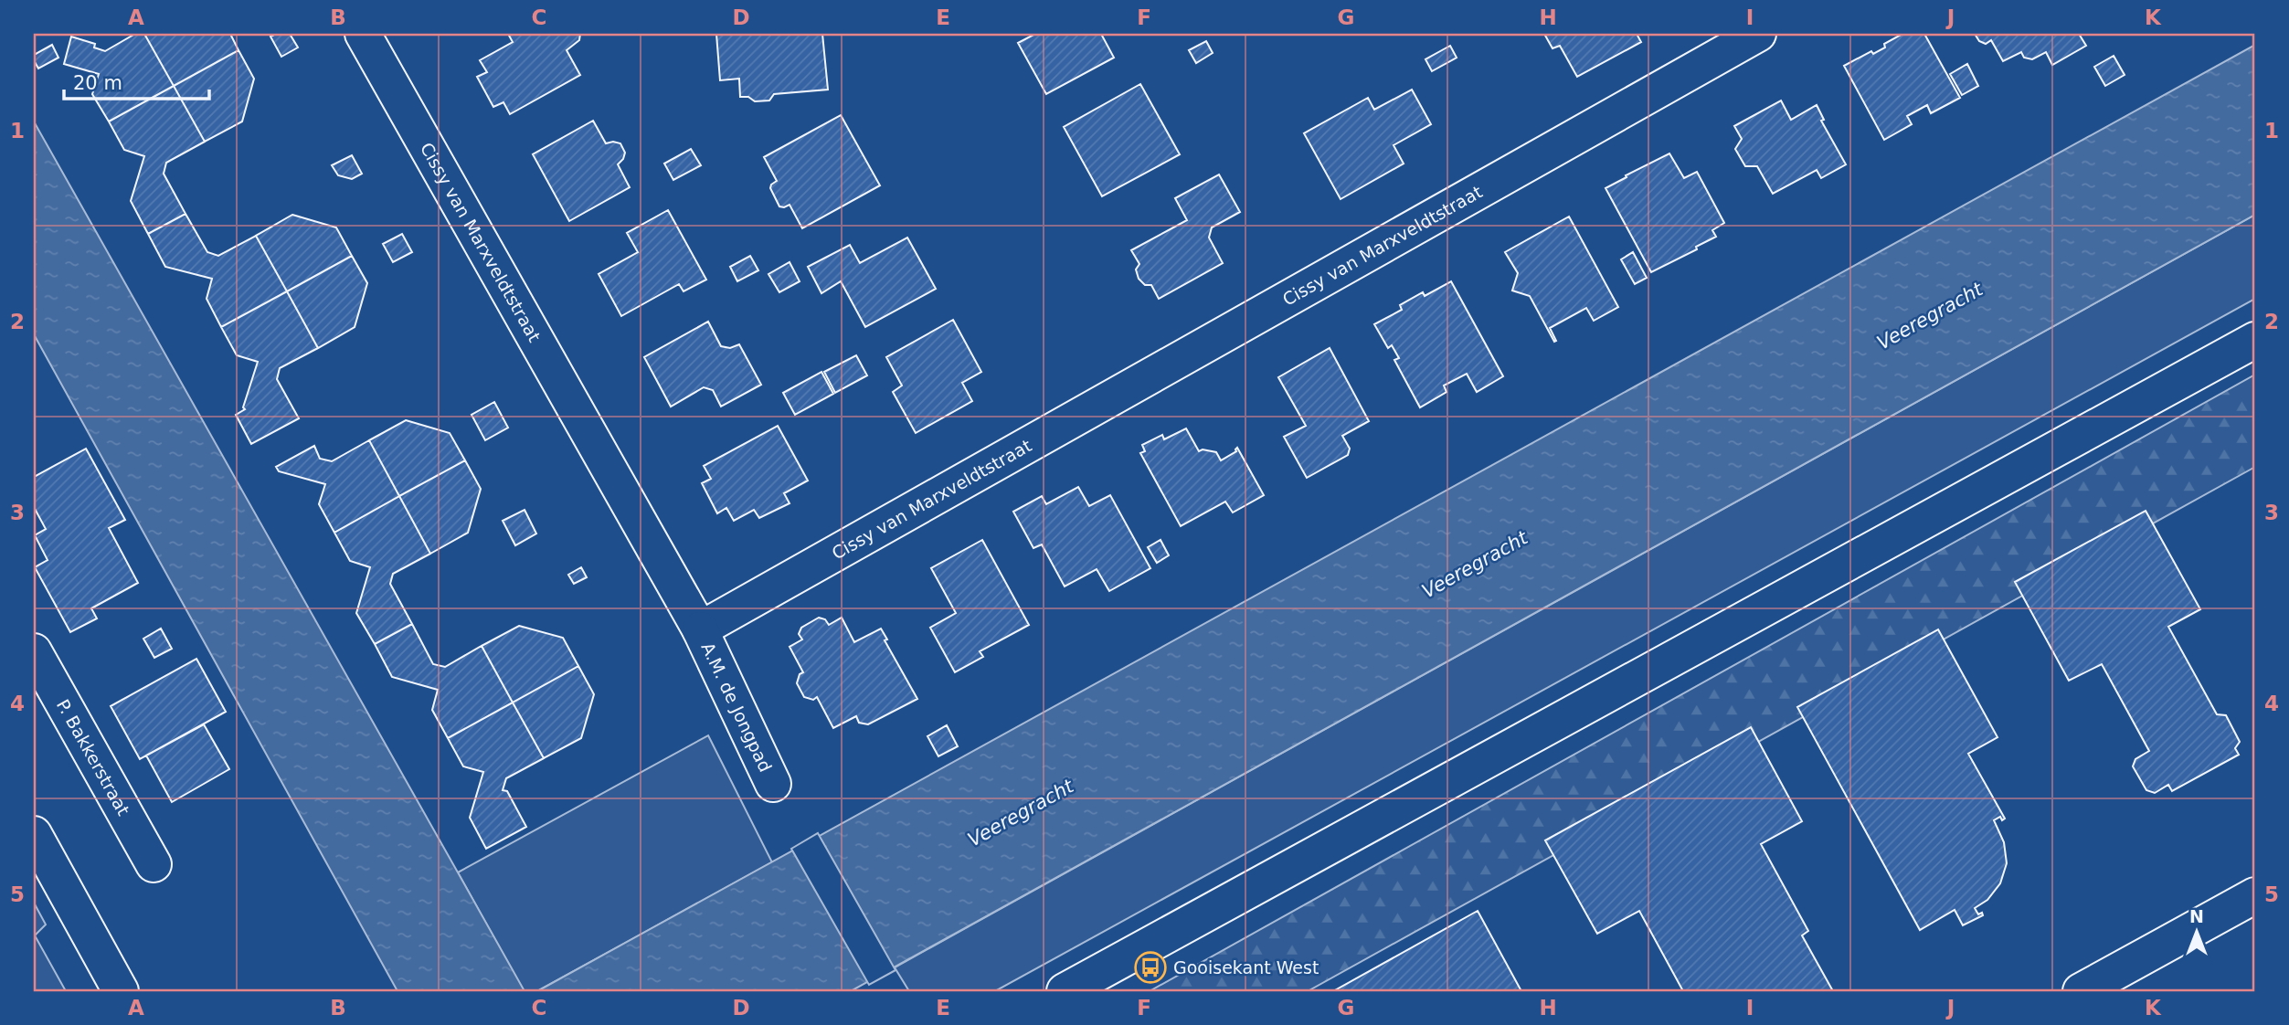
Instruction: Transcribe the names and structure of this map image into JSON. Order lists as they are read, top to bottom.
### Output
{
  "streets": {
    "street": ["Cissy van Marxveldtstraat", "A.M. de Jongpad", "P. Bakkerstraat"]
  },
  "crossings": [
    ["Cissy van Marxveldtstraat", "A.M. de Jongpad"]
  ],
  "water": ["Veeregracht"],
  "places": {
    "bus stop": ["Gooisekant West"]
  },
  "scale_bar": "20 m",
  "north": "top",
  "grid": {
    "columns": [
      "A",
      "B",
      "C",
      "D",
      "E",
      "F",
      "G",
      "H",
      "I",
      "J",
      "K"
    ],
    "rows": [
      "1",
      "2",
      "3",
      "4",
      "5"
    ]
  }
}
